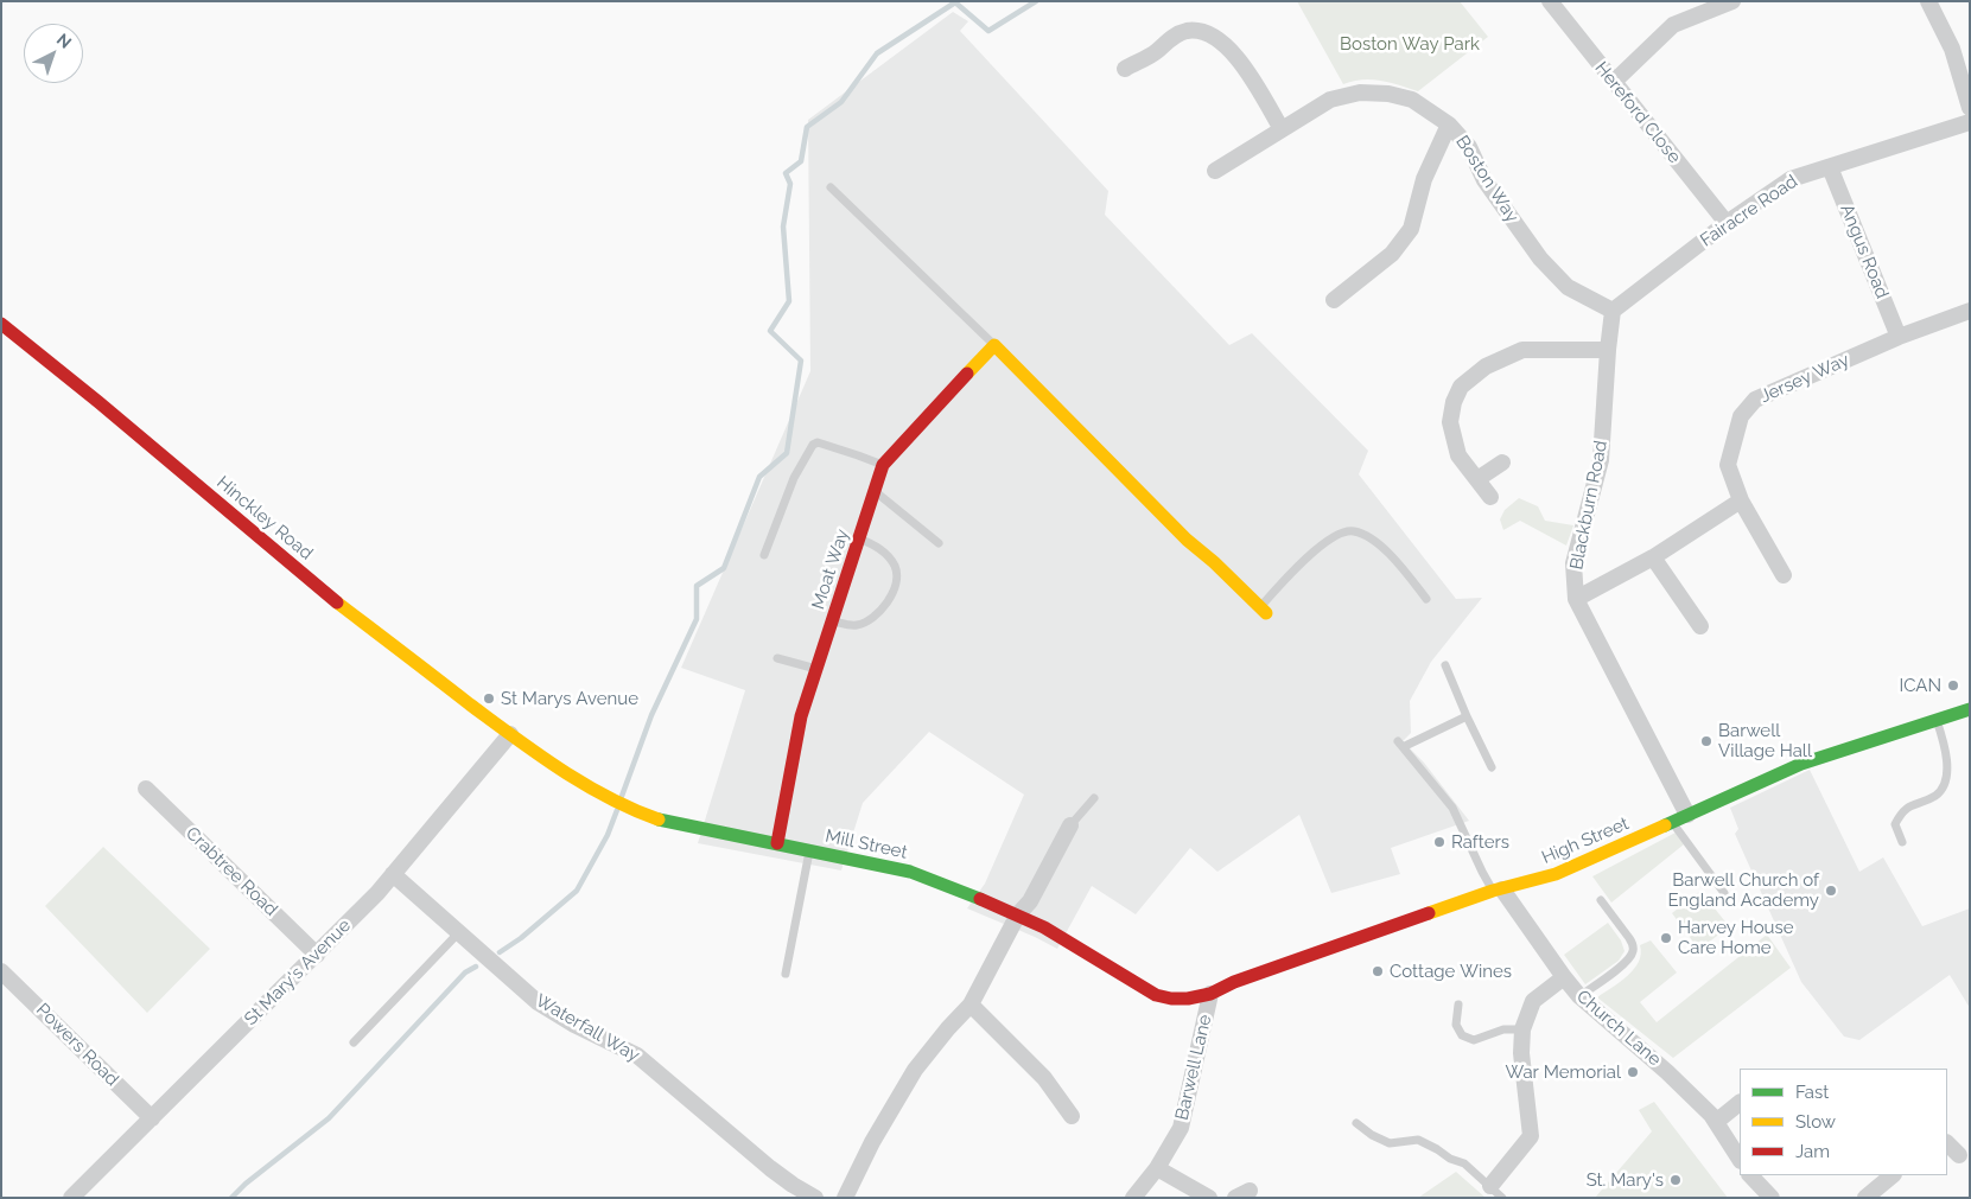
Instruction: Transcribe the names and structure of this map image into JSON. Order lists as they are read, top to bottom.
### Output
{
  "streets": {
    "street": [
      "Hereford Close",
      "Boston Way",
      "Fairacre Road",
      "Angus Road",
      "Jersey Way",
      "Blackburn Road",
      "Hinckley Road",
      "Moat Way",
      "High Street",
      "Mill Street",
      "Crabtree Road",
      "St Mary's Avenue",
      "Waterfall Way",
      "Church Lane",
      "Powers Road",
      "Barwell Lane"
    ]
  },
  "crossings": [
    ["Hereford Close", "Fairacre Road"],
    ["Boston Way", "Fairacre Road"],
    ["Boston Way", "Blackburn Road"],
    ["Fairacre Road", "Angus Road"],
    ["Fairacre Road", "Blackburn Road"],
    ["Angus Road", "Jersey Way"],
    ["Blackburn Road", "High Street"],
    ["Hinckley Road", "Mill Street"],
    ["Hinckley Road", "St Mary's Avenue"],
    ["Moat Way", "Mill Street"],
    ["High Street", "Mill Street"],
    ["High Street", "Church Lane"],
    ["High Street", "Barwell Lane"],
    ["Mill Street", "St Mary's Avenue"],
    ["Mill Street", "Barwell Lane"],
    ["Crabtree Road", "St Mary's Avenue"],
    ["St Mary's Avenue", "Waterfall Way"],
    ["St Mary's Avenue", "Powers Road"]
  ],
  "parks": ["Boston Way Park"],
  "places": [
    "ICAN",
    "St Marys Avenue",
    "Barwell Village Hall",
    "Rafters",
    "Barwell Church of England Academy",
    "Harvey House Care Home",
    "Cottage Wines",
    "War Memorial",
    "St. Mary's"
  ],
  "legend": ["Fast", "Slow", "Jam"],
  "north": "top right"
}
